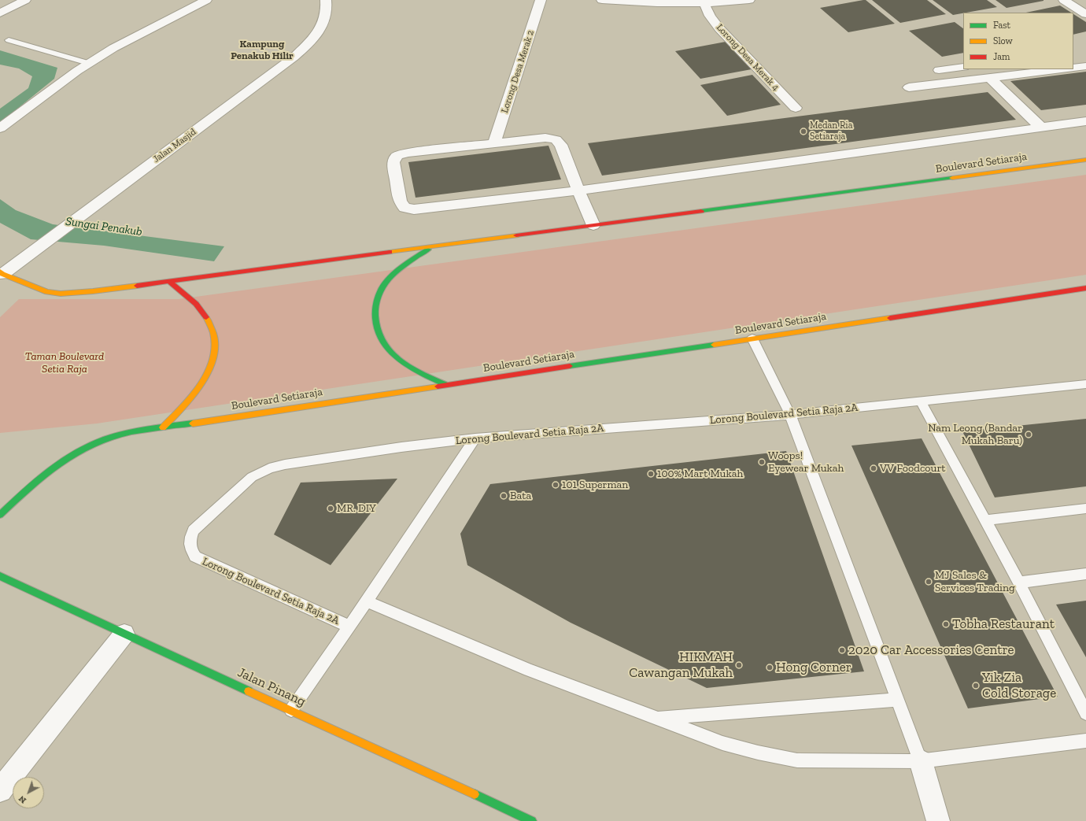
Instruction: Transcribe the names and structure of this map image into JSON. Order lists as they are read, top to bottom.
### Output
{
  "streets": {
    "street": [
      "Lorong Desa Merak 4",
      "Lorong Desa Merak 2",
      "Jalan Masjid",
      "Boulevard Setiaraja",
      "Jalan Pinang"
    ],
    "lane": ["Lorong Boulevard Setia Raja 2A"]
  },
  "crossings": [
    ["Jalan Masjid", "Boulevard Setiaraja"]
  ],
  "districts": ["Kampung Penakub Hilir"],
  "water": ["Sungai Penakub"],
  "parks": ["Taman Boulevard Setia Raja"],
  "places": [
    "Medan Ria Setiaraja",
    "Nam Leong (Bandar Mukah Baru)",
    "Woops! Eyewear Mukah",
    "VV Foodcourt",
    "100% Mart Mukah",
    "101 Superman",
    "Bata",
    "MR. DIY",
    "MJ Sales & Services Trading",
    "Tobha Restaurant",
    "2020 Car Accessories Centre",
    "HIKMAH Cawangan Mukah",
    "Hong Corner",
    "Yik Zia Cold Storage"
  ],
  "legend": ["Fast", "Slow", "Jam"],
  "north": "bottom left"
}
